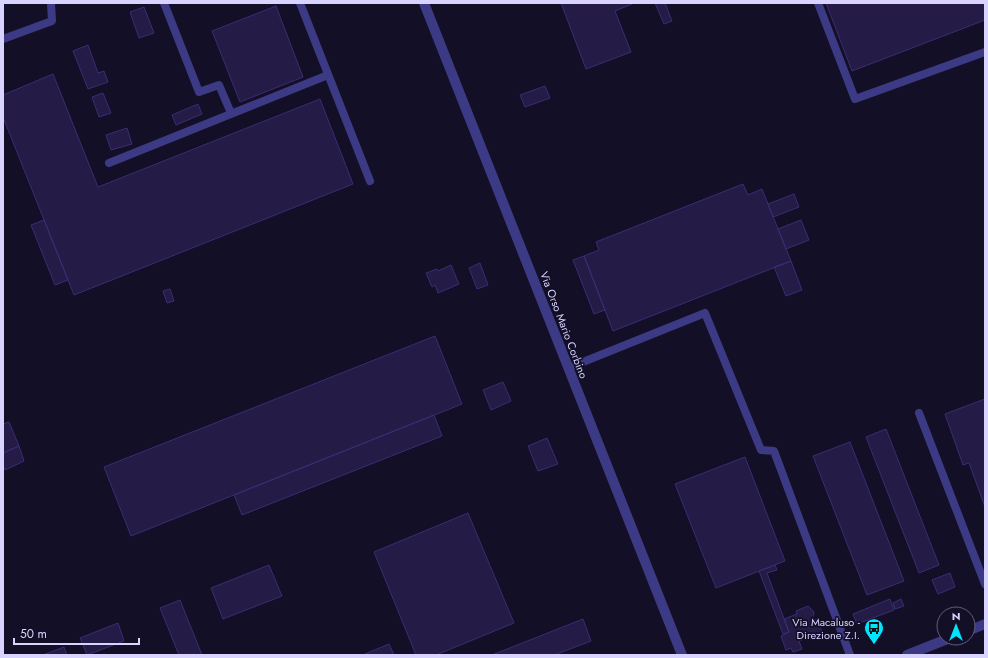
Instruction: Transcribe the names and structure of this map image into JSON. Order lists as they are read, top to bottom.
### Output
{
  "streets": {
    "street": ["Via Orso Mario Corbino"]
  },
  "places": {
    "bus stop": ["Via Macaluso - Direzione Z.I."]
  },
  "scale_bar": "50 m",
  "north": "top"
}
